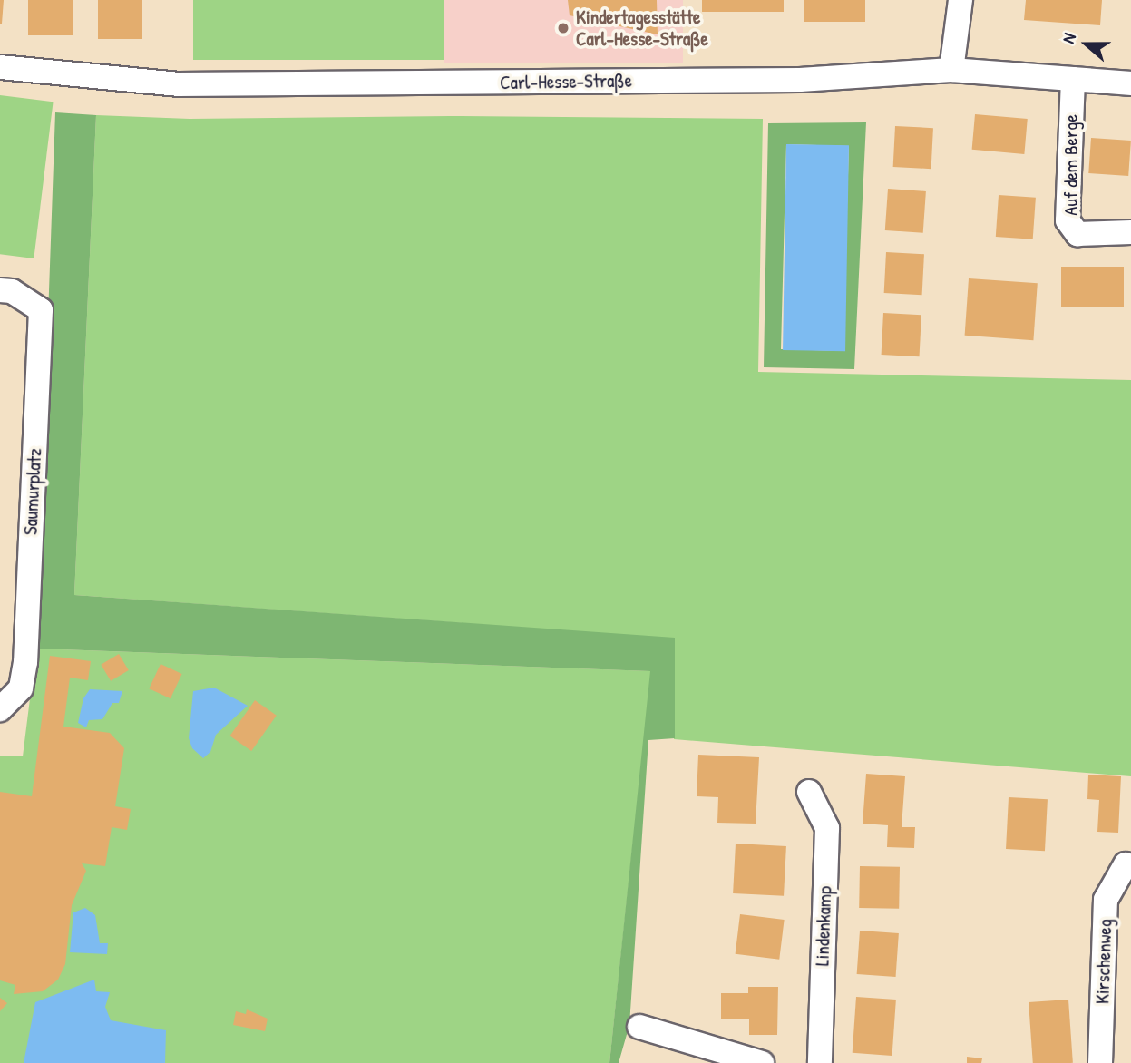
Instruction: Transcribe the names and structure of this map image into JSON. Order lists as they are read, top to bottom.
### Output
{
  "streets": {
    "street": [
      "Carl-Hesse-Straße",
      "Auf dem Berge",
      "Saumurplatz",
      "Lindenkamp",
      "Kirschenweg"
    ]
  },
  "crossings": [
    ["Carl-Hesse-Straße", "Auf dem Berge"]
  ],
  "places": ["Kindertagesstätte Carl-Hesse-Straße"],
  "north": "left"
}
